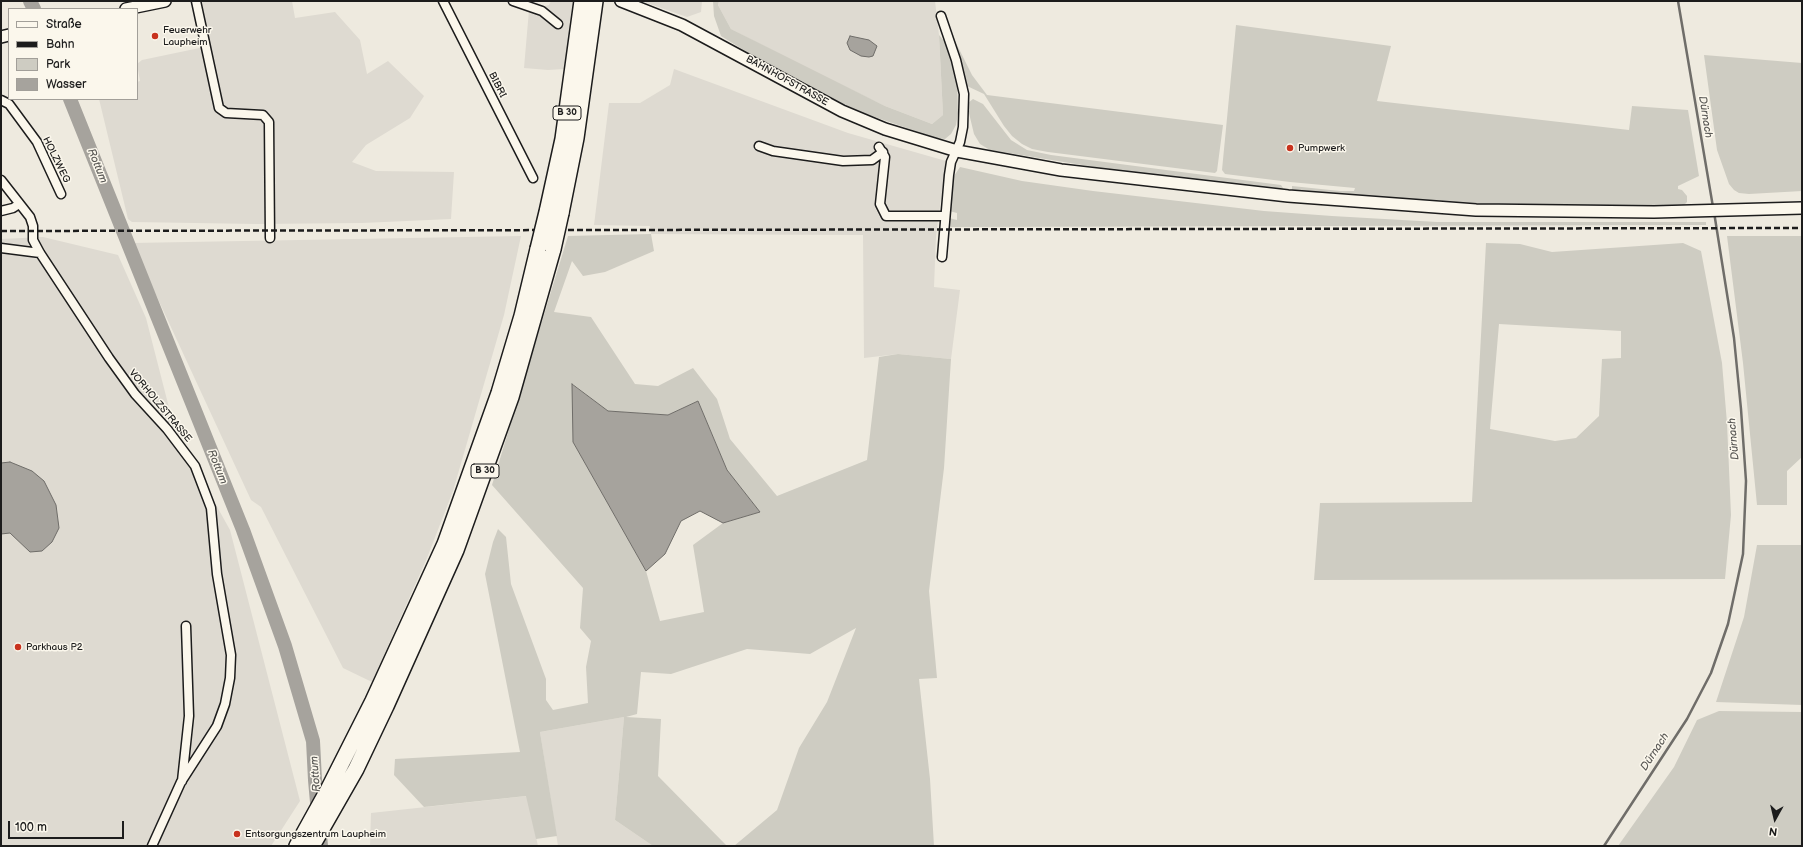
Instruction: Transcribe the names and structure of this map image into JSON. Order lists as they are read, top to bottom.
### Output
{
  "streets": {
    "highway": ["B 30"],
    "main road": ["BAHNHOFSTRASSE"],
    "street": ["BIBRI", "HOLZWEG", "VORHOLZSTRASSE"]
  },
  "water": ["Dürnach", "Rottum"],
  "places": [
    "Feuerwehr Laupheim",
    "Pumpwerk",
    "Parkhaus P2",
    "Entsorgungszentrum Laupheim"
  ],
  "legend": [
    "Straße",
    "Bahn",
    "Park",
    "Wasser"
  ],
  "scale_bar": "100 m",
  "north": "bottom"
}
